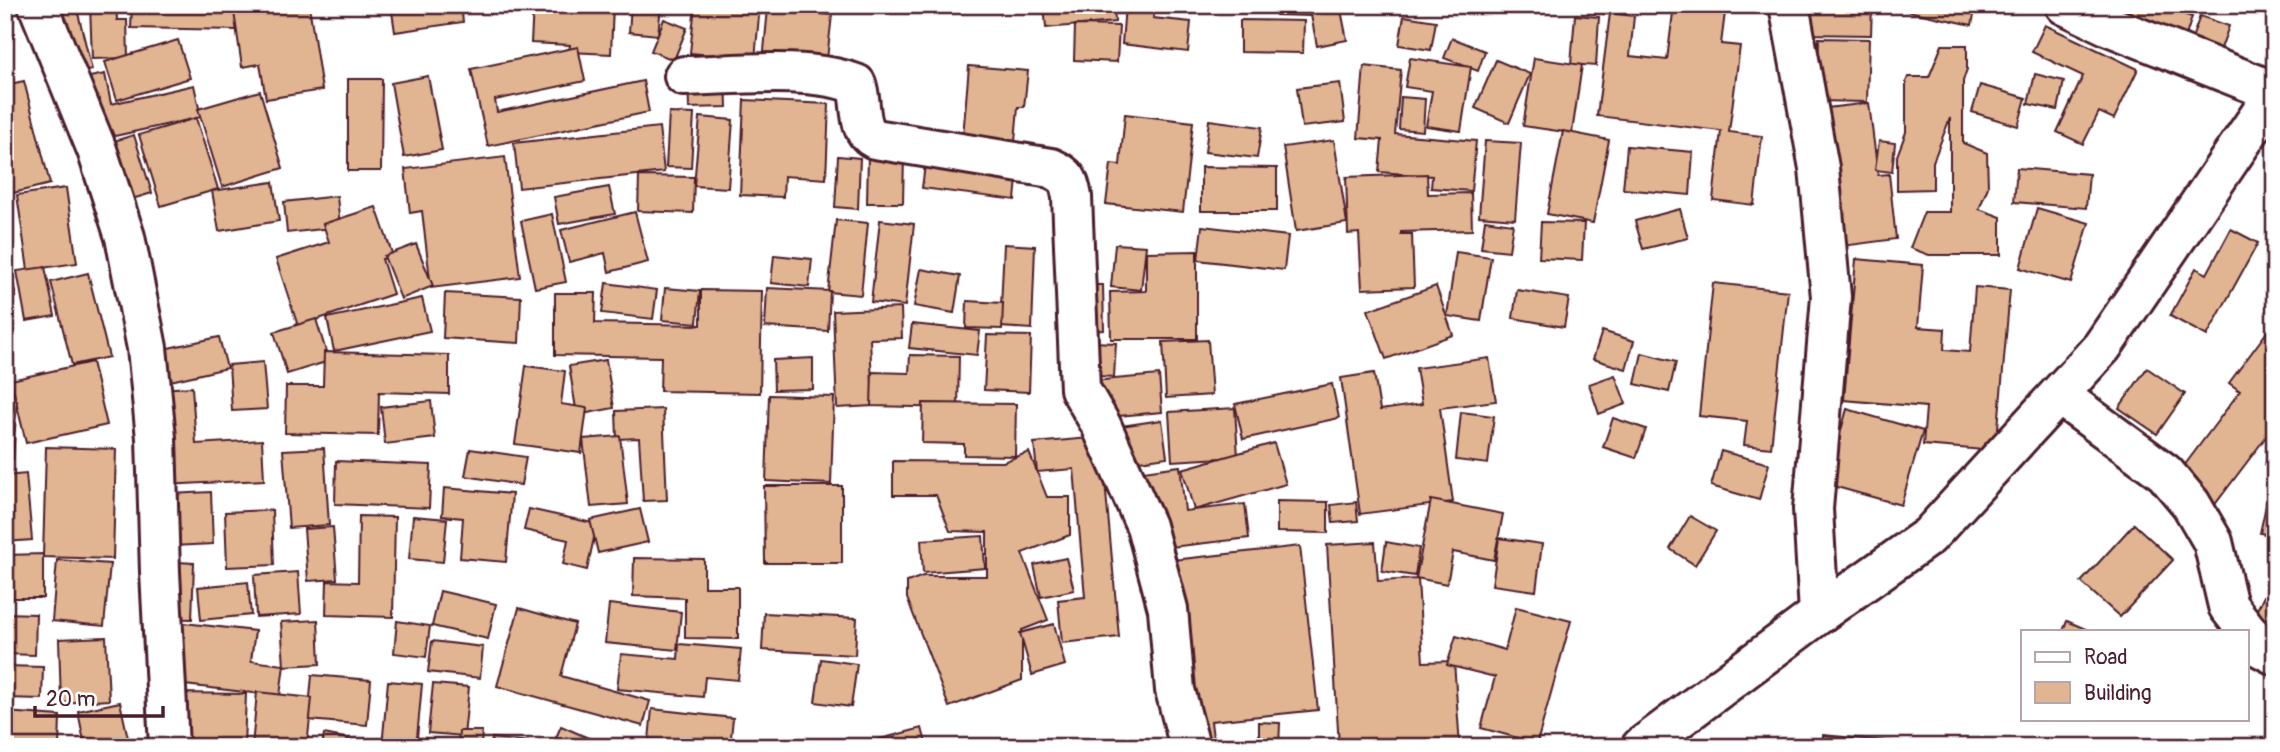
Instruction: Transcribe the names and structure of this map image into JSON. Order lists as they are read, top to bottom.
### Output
{
  "legend": ["Road", "Building"],
  "scale_bar": "20 m"
}
